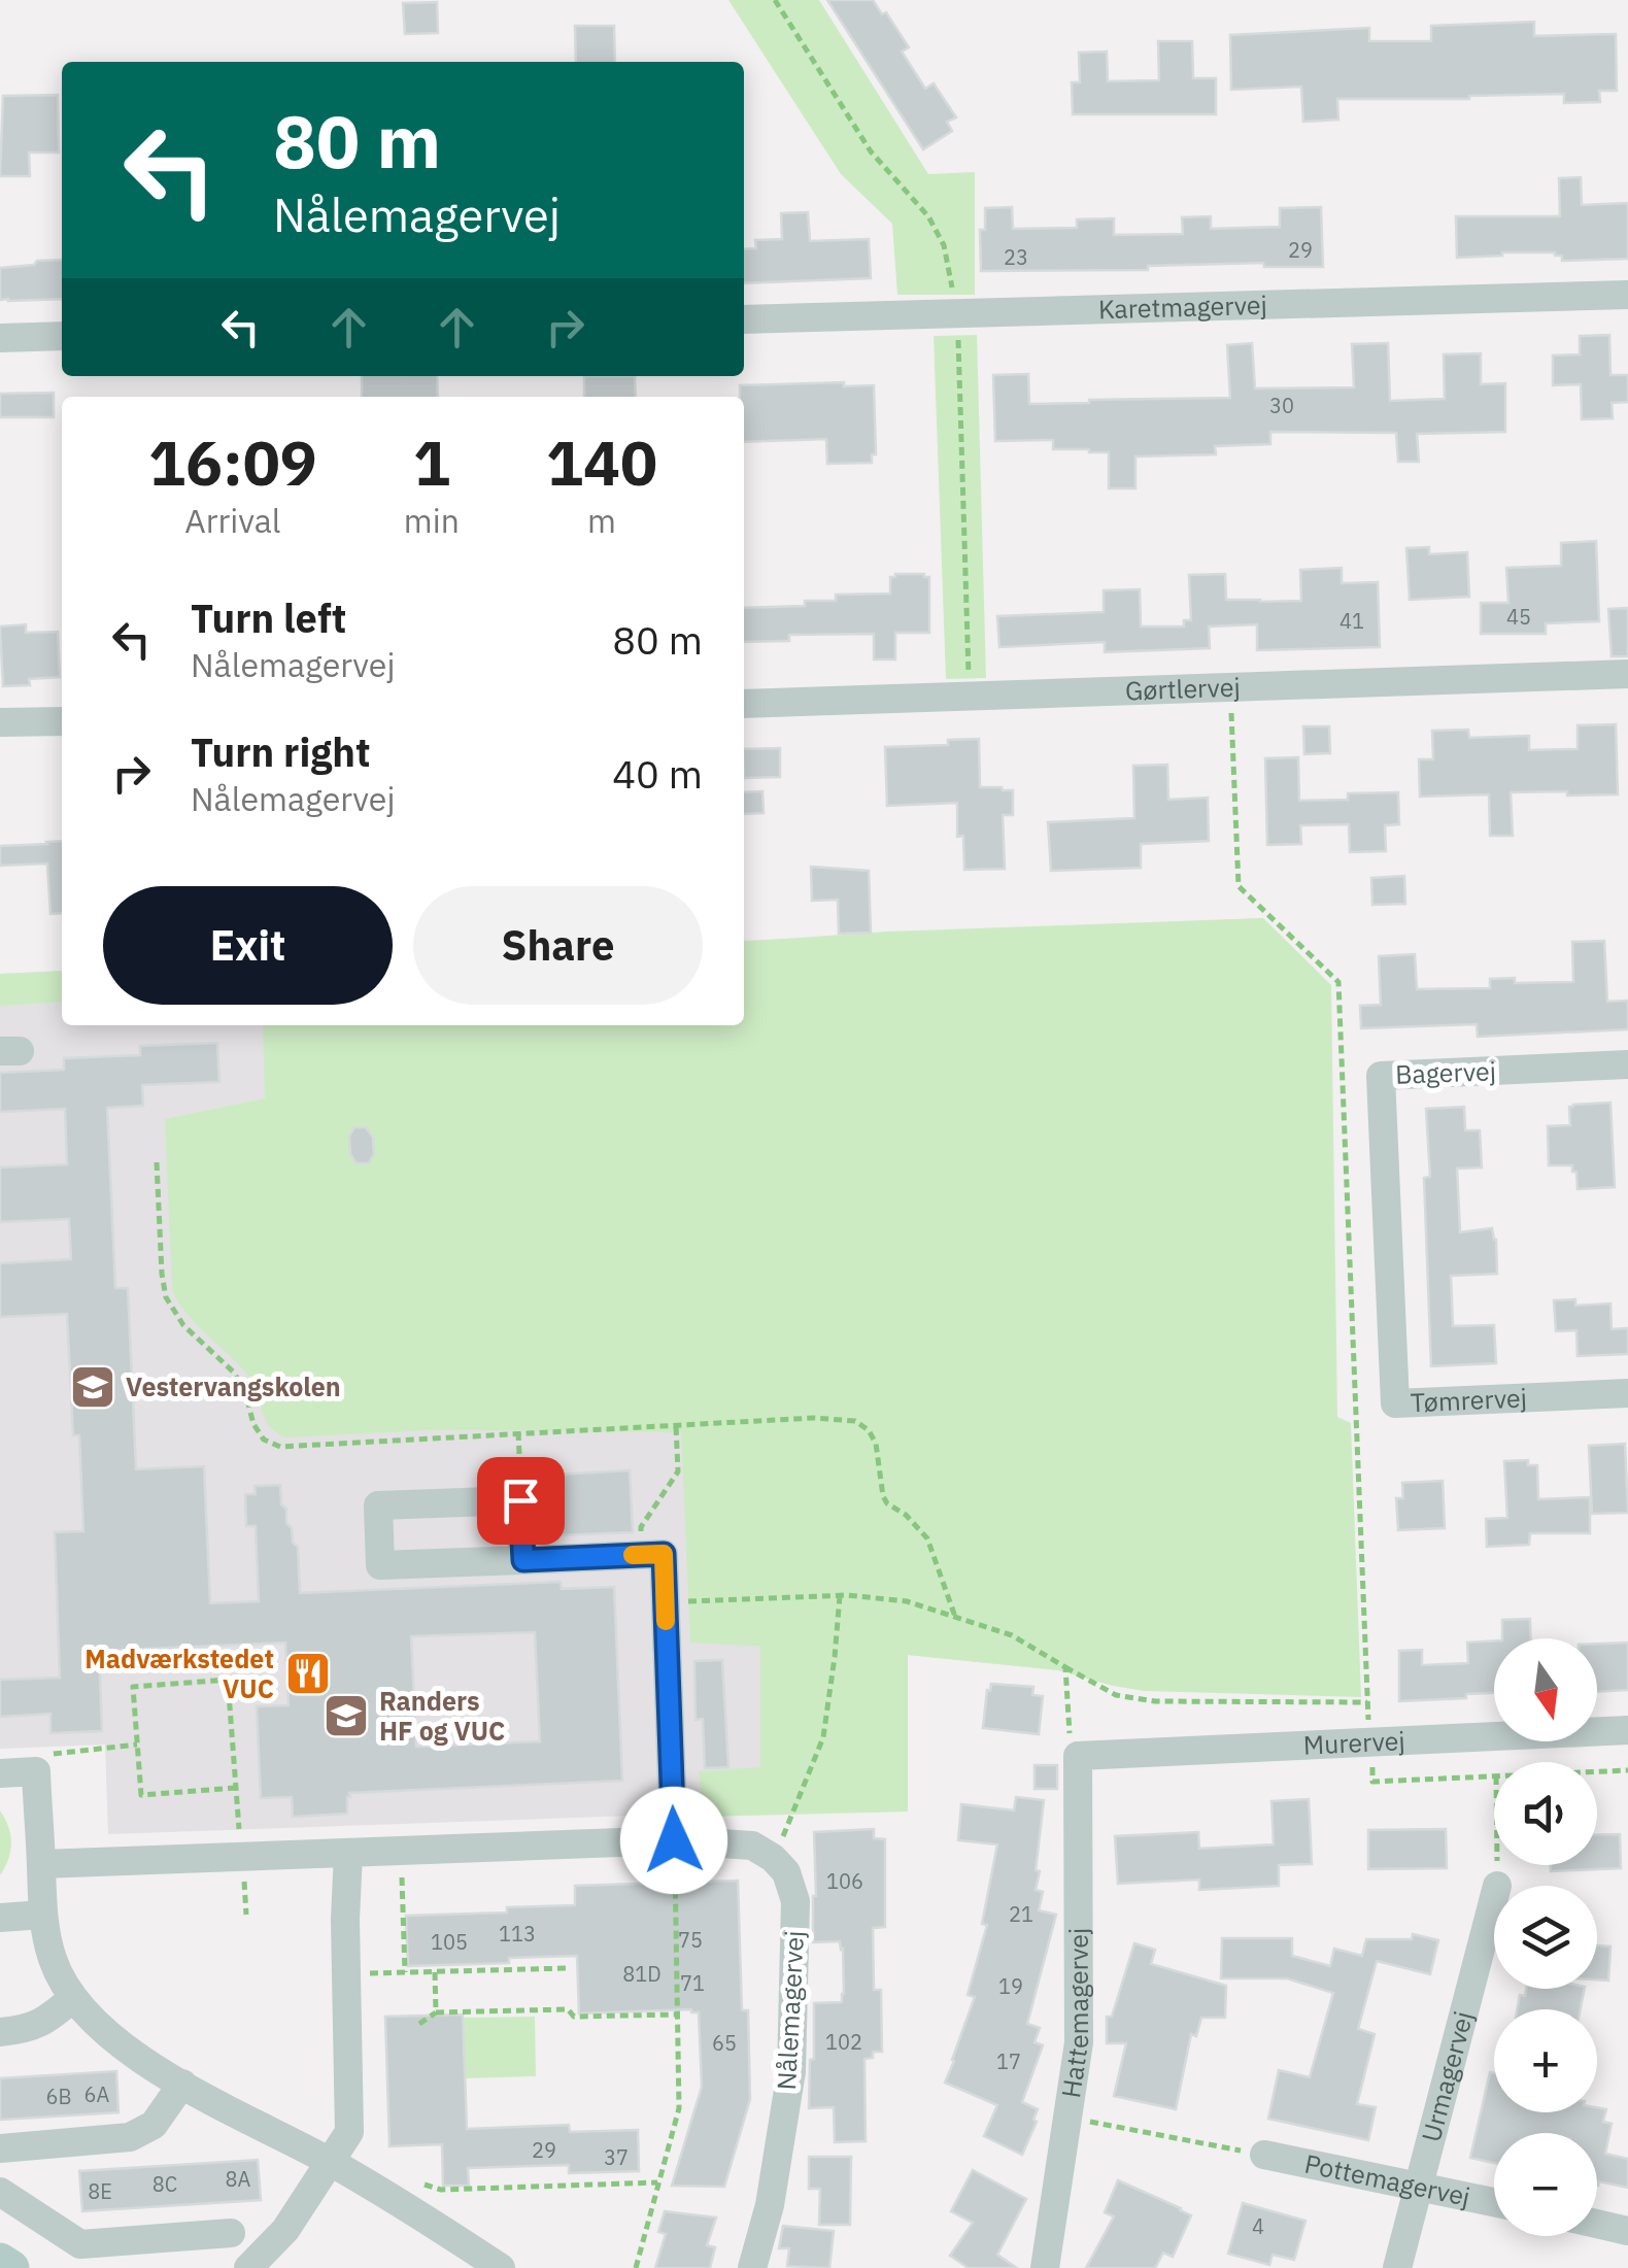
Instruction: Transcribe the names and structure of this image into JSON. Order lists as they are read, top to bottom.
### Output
{
  "streets": {
    "street": [
      "Karetmagervej",
      "Gørtlervej",
      "Bagervej",
      "Tømrervej",
      "Murervej",
      "Nålemagervej",
      "Hattemagervej",
      "Urmagervej",
      "Pottemagervej"
    ]
  },
  "crossings": [
    ["Bagervej", "Tømrervej"],
    ["Murervej", "Hattemagervej"],
    ["Urmagervej", "Pottemagervej"]
  ],
  "places": {
    "school or university": ["Vestervangskolen", "Randers HF og VUC"],
    "restaurant": ["Madværkstedet VUC"]
  },
  "house_numbers": [
    "29",
    "23",
    "30",
    "45",
    "41",
    "106",
    "21",
    "113",
    "75",
    "105",
    "81D",
    "71",
    "19",
    "102",
    "65",
    "17",
    "6A",
    "6B",
    "29",
    "37",
    "8A",
    "8C",
    "8E",
    "4"
  ],
  "north": "bottom",
  "page": {
    "turn": ["80 m", "Nålemagervej"],
    "eta": [
      "16:09",
      "Arrival",
      "1",
      "min",
      "140",
      "m"
    ],
    "list": [
      {
        "name": "Turn left",
        "note": "Nålemagervej",
        "value": "80 m"
      },
      {
        "name": "Turn right",
        "note": "Nålemagervej",
        "value": "40 m"
      }
    ],
    "buttons": ["Exit", "Share"],
    "map_buttons": ["+", "−"]
  }
}
